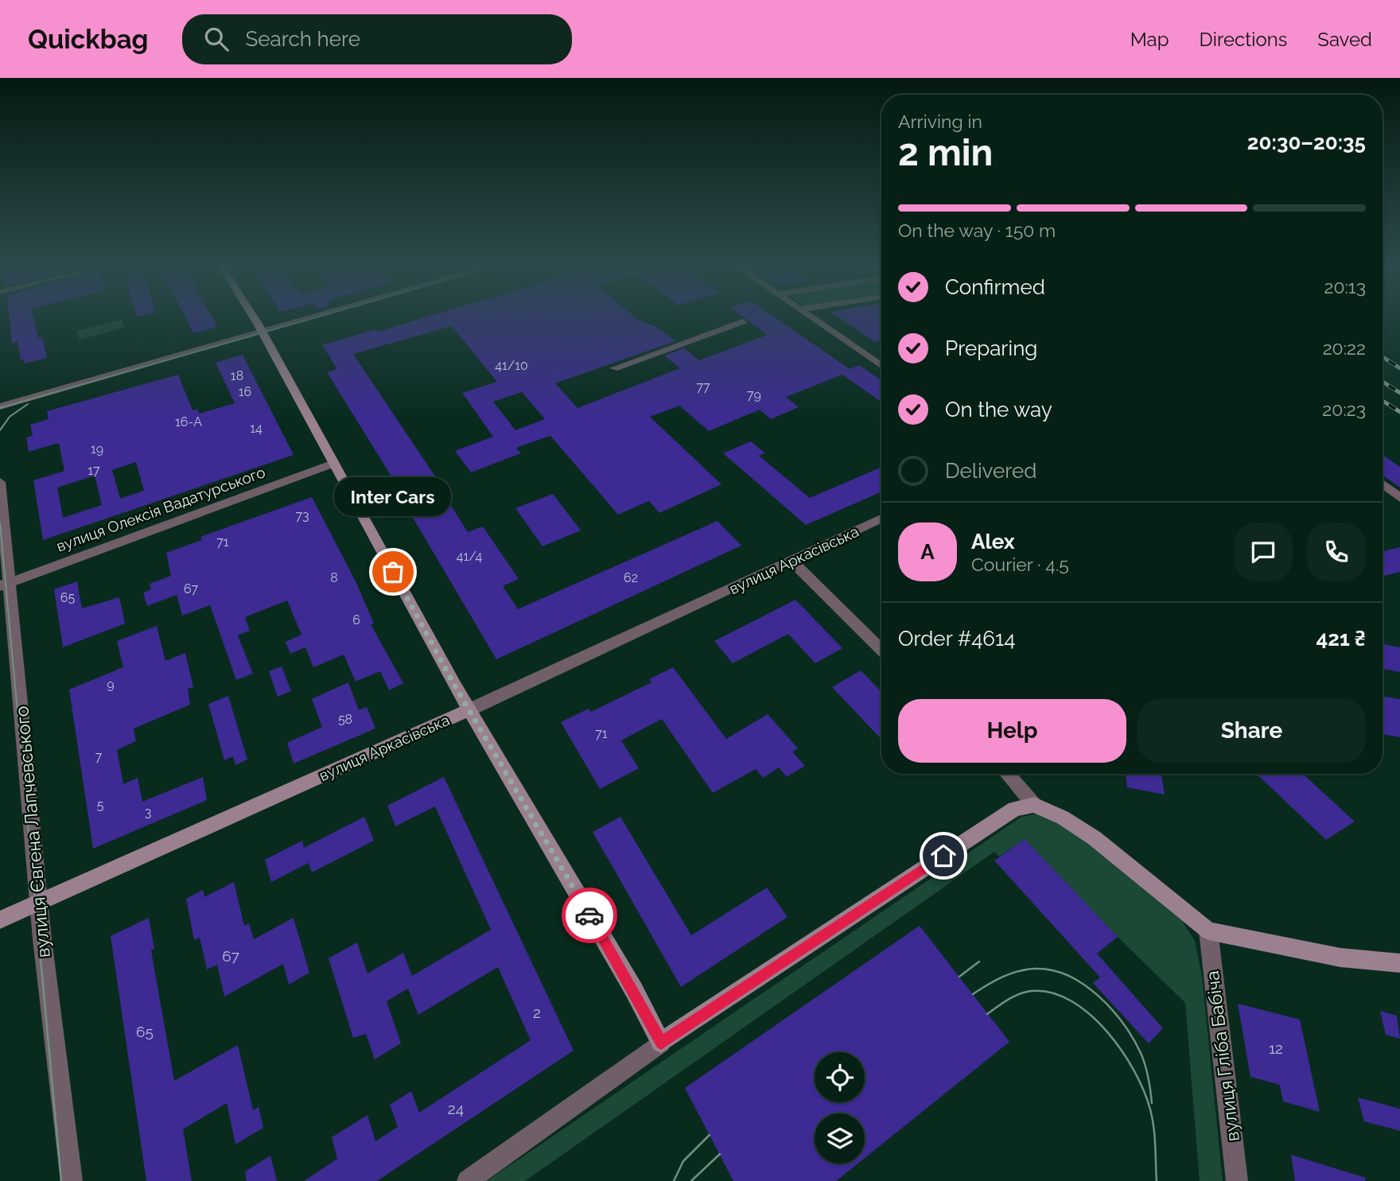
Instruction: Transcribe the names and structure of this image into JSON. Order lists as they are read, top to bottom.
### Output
{
  "streets": {
    "main road": ["вулиця Аркасівська"],
    "street": ["вулиця Олексія Вадатурського", "вулиця Євгена Лапчевського", "вулиця Гліба Бабіча"]
  },
  "crossings": [
    ["вулиця Олексія Вадатурського", "вулиця Євгена Лапчевського"],
    ["вулиця Аркасівська", "вулиця Євгена Лапчевського"]
  ],
  "places": ["Inter Cars"],
  "house_numbers": [
    "41/10",
    "18",
    "77",
    "16",
    "79",
    "16-А",
    "14",
    "19",
    "17",
    "73",
    "71",
    "41/4",
    "8",
    "62",
    "67",
    "65",
    "6",
    "9",
    "58",
    "71",
    "7",
    "5",
    "3",
    "67",
    "2",
    "65",
    "12",
    "24"
  ],
  "page": {
    "header": "Quickbag",
    "search": "Search here",
    "nav": ["Map", "Directions", "Saved"],
    "heading": ["2 min", "Arriving in", "20:30–20:35"],
    "panel": [
      "Alex",
      "Courier · 4.5",
      "Order #4614",
      "421 ₴"
    ],
    "bar": "On the way · 150 m",
    "list": [
      ["Confirmed", "20:13"],
      ["Preparing", "20:22"],
      ["On the way", "20:23"],
      "Delivered"
    ],
    "bubble": "Inter Cars",
    "round": "A",
    "buttons": ["Help", "Share"]
  }
}
